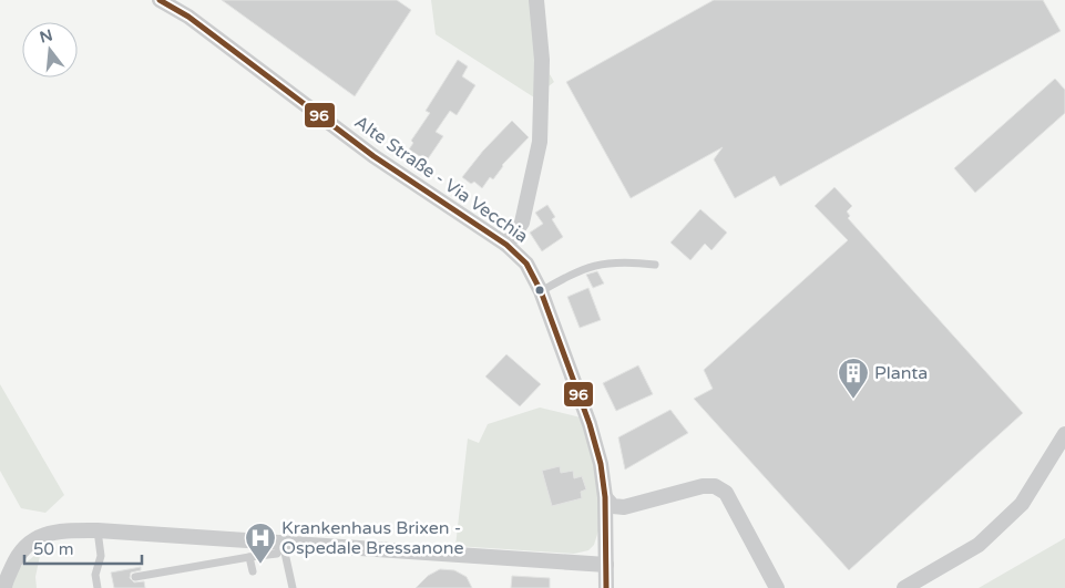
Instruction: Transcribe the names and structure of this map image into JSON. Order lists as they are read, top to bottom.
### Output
{
  "streets": {
    "street": ["Alte Straße - Via Vecchia"]
  },
  "places": {
    "building": ["Planta"],
    "hospital": ["Krankenhaus Brixen - Ospedale Bressanone"]
  },
  "lines": ["transit line 96"],
  "scale_bar": "50 m",
  "north": "top"
}
